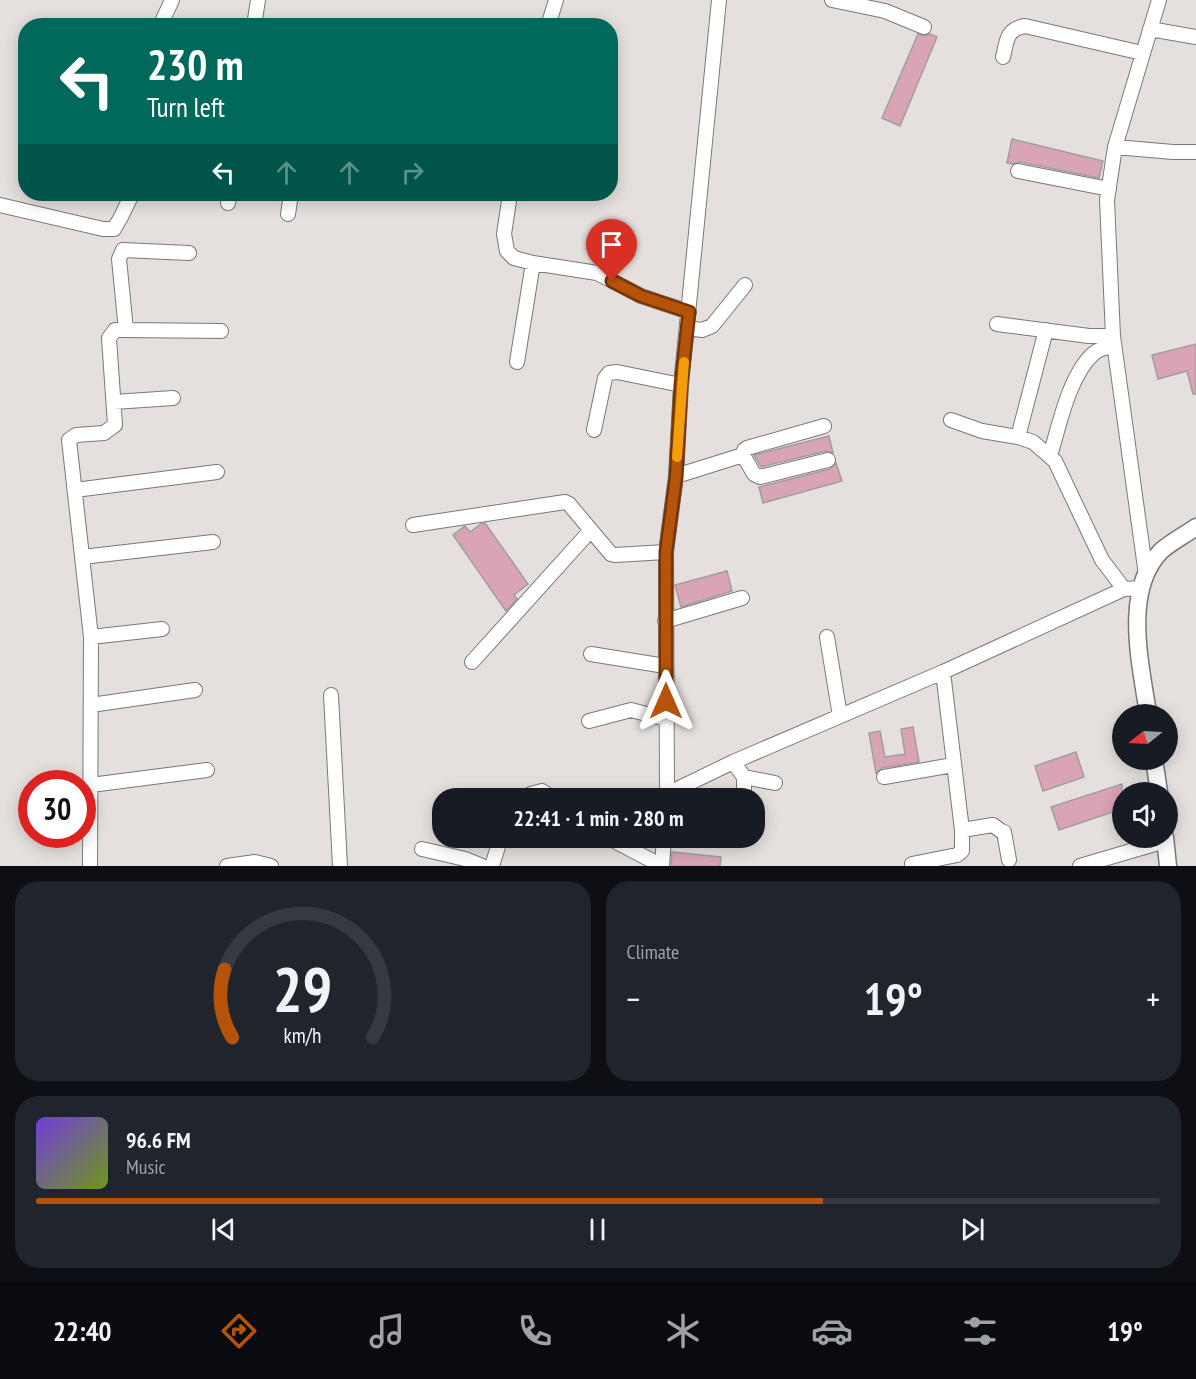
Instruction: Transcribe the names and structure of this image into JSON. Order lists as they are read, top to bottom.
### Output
{
  "north": "left",
  "page": {
    "turn": ["230 m", "Turn left"],
    "limit": "30",
    "trip": "22:41 · 1 min · 280 m",
    "tile": "Climate",
    "heat": ["−", "19°", "+"],
    "song": ["96.6 FM", "Music"],
    "tabs": ["22:40", "19°"],
    "gauge": ["29", "km/h"]
  }
}
